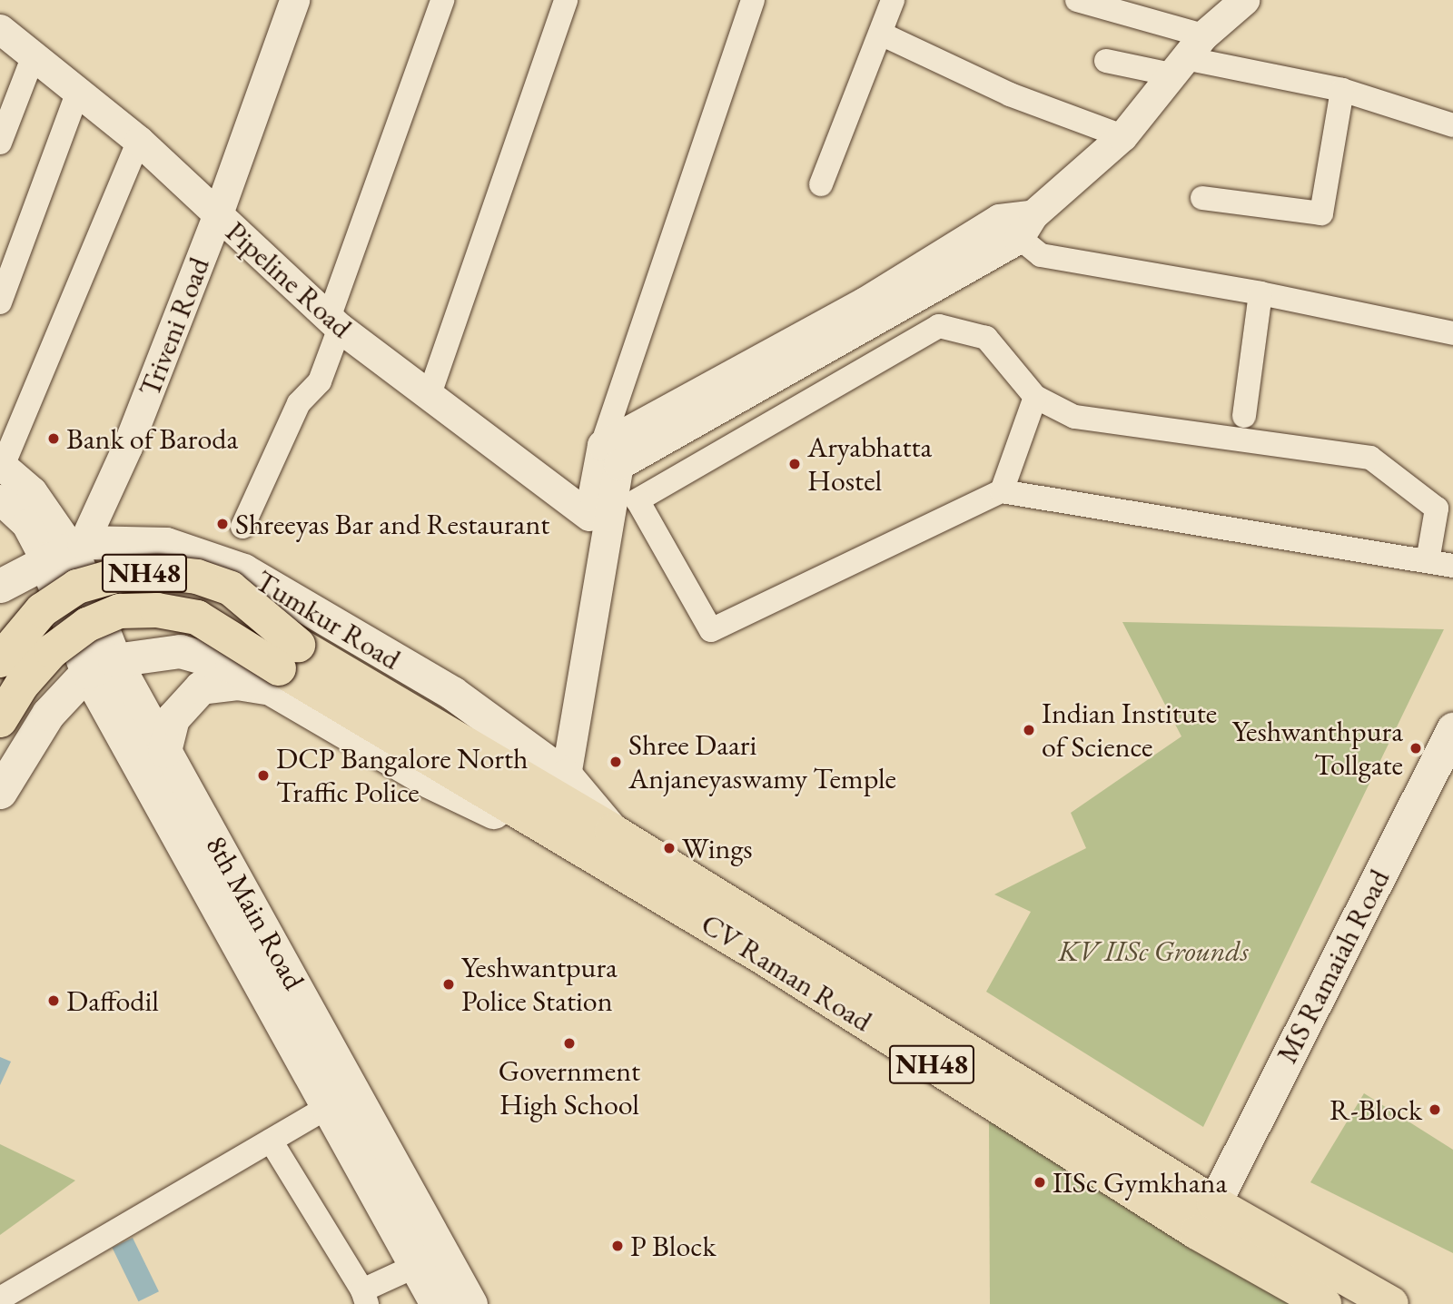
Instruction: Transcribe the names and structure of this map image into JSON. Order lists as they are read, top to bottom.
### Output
{
  "streets": {
    "highway": ["NH48", "CV Raman Road"],
    "main road": ["Tumkur Road", "8th Main Road", "MS Ramaiah Road"],
    "street": ["Pipeline Road", "Triveni Road"]
  },
  "crossings": [
    ["Pipeline Road", "Triveni Road"],
    ["Triveni Road", "Tumkur Road"],
    ["Triveni Road", "8th Main Road"],
    ["NH48", "Tumkur Road"],
    ["NH48", "CV Raman Road"],
    ["Tumkur Road", "8th Main Road"],
    ["Tumkur Road", "CV Raman Road"],
    ["MS Ramaiah Road", "CV Raman Road"]
  ],
  "parks": ["KV IISc Grounds"],
  "places": [
    "Bank of Baroda",
    "Aryabhatta Hostel",
    "Shreeyas Bar and Restaurant",
    "Indian Institute of Science",
    "Yeshwanthpura Tollgate",
    "Shree Daari Anjaneyaswamy Temple",
    "DCP Bangalore North Traffic Police",
    "Wings",
    "Yeshwantpura Police Station",
    "Daffodil",
    "Government High School",
    "R-Block",
    "IISc Gymkhana",
    "P Block"
  ]
}
